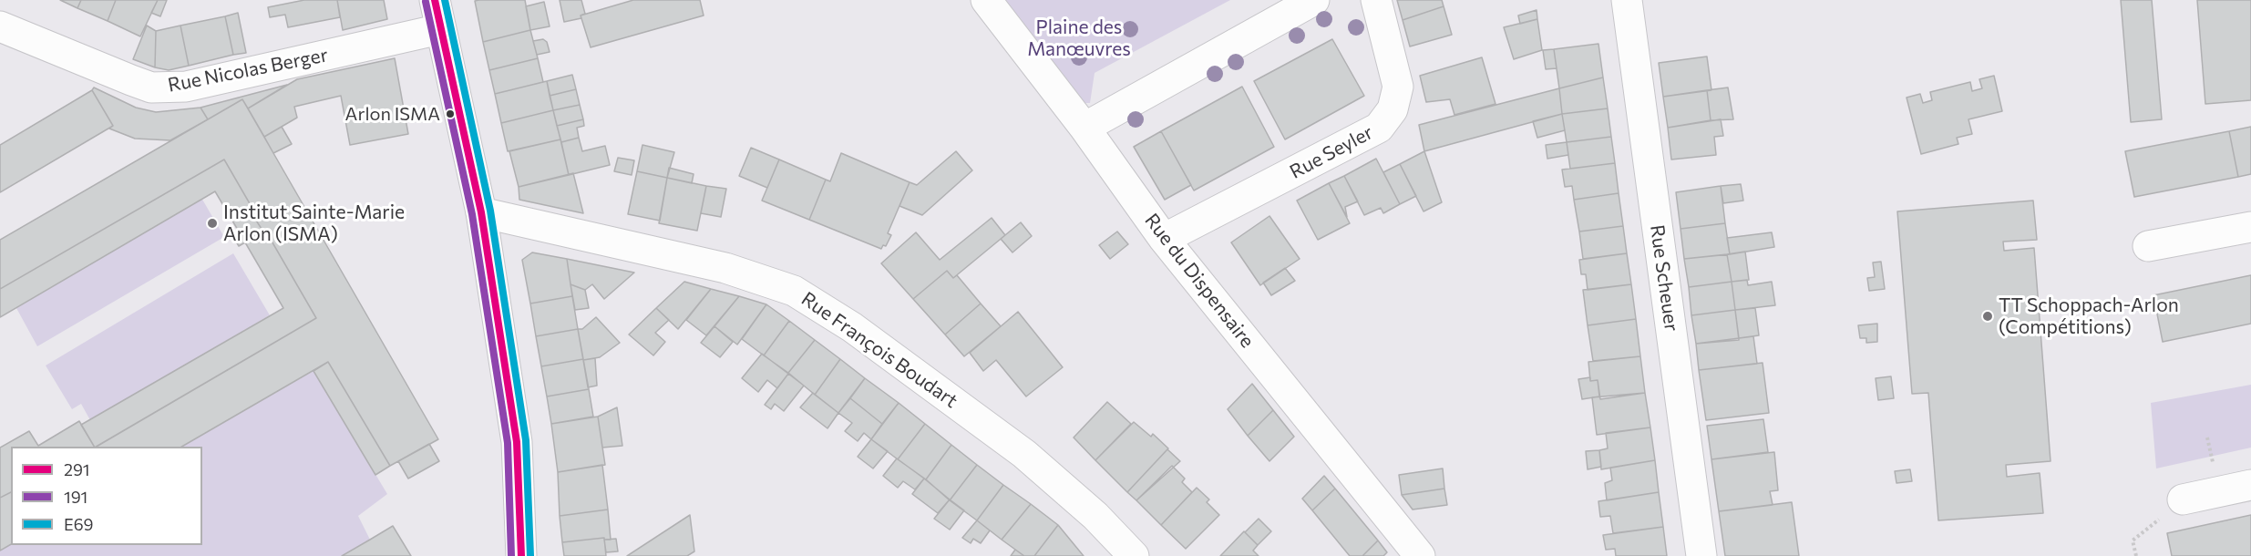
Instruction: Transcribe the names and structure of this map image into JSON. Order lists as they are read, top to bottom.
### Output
{
  "streets": {
    "street": [
      "Rue Nicolas Berger",
      "Rue Seyler",
      "Rue Scheuer",
      "Rue du Dispensaire",
      "Rue François Boudart"
    ]
  },
  "crossings": [
    ["Rue Seyler", "Rue du Dispensaire"]
  ],
  "parks": ["Plaine des Manœuvres"],
  "places": ["Arlon ISMA", "Institut Sainte-Marie Arlon (ISMA)", "TT Schoppach-Arlon (Compétitions)"],
  "lines": ["transit line 291", "transit line E69", "transit line 191"],
  "legend": ["291", "191", "E69"]
}
